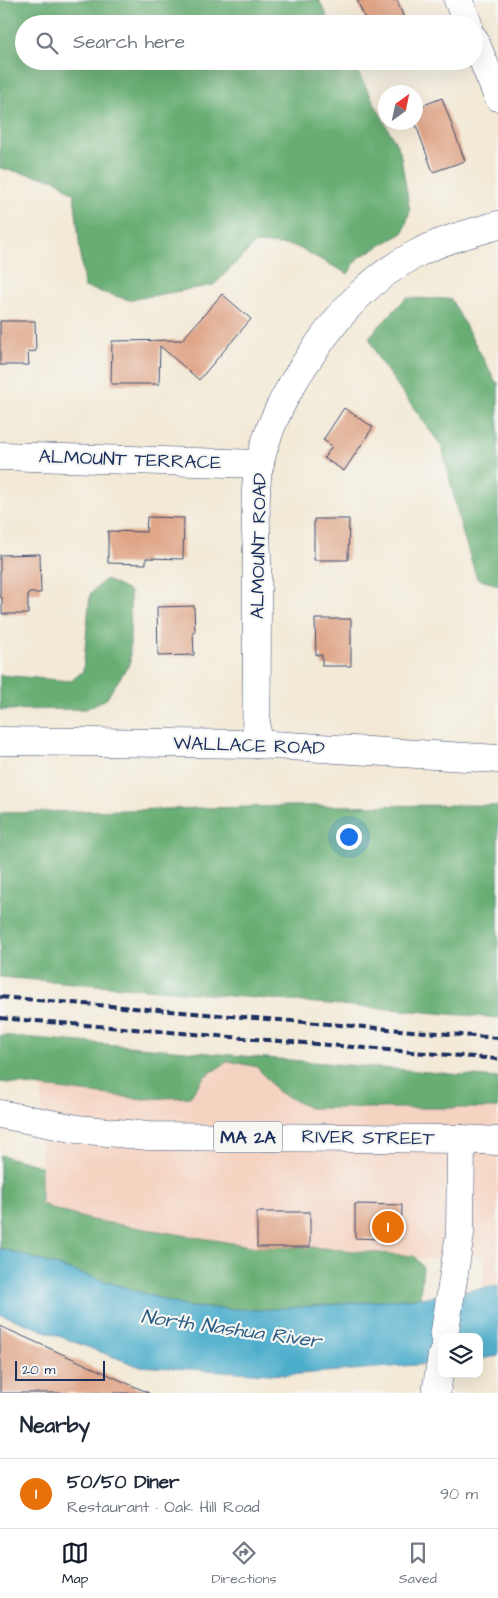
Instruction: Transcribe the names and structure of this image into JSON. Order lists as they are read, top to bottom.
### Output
{
  "streets": {
    "main road": [
      "ALMOUNT TERRACE",
      "ALMOUNT ROAD",
      "WALLACE ROAD",
      "MA 2A",
      "RIVER STREET"
    ]
  },
  "crossings": [
    ["ALMOUNT TERRACE", "ALMOUNT ROAD"],
    ["ALMOUNT ROAD", "WALLACE ROAD"]
  ],
  "water": ["North Nashua River"],
  "scale_bar": "20 m",
  "north": "top right",
  "page": {
    "search": "Search here",
    "pins": "1",
    "scale": "20 m",
    "heading": "Nearby",
    "list": [
      {
        "mark": "1",
        "name": "50/50 Diner",
        "note": "Restaurant · Oak Hill Road",
        "value": "90 m"
      }
    ],
    "nav": ["Map", "Directions", "Saved"]
  }
}
